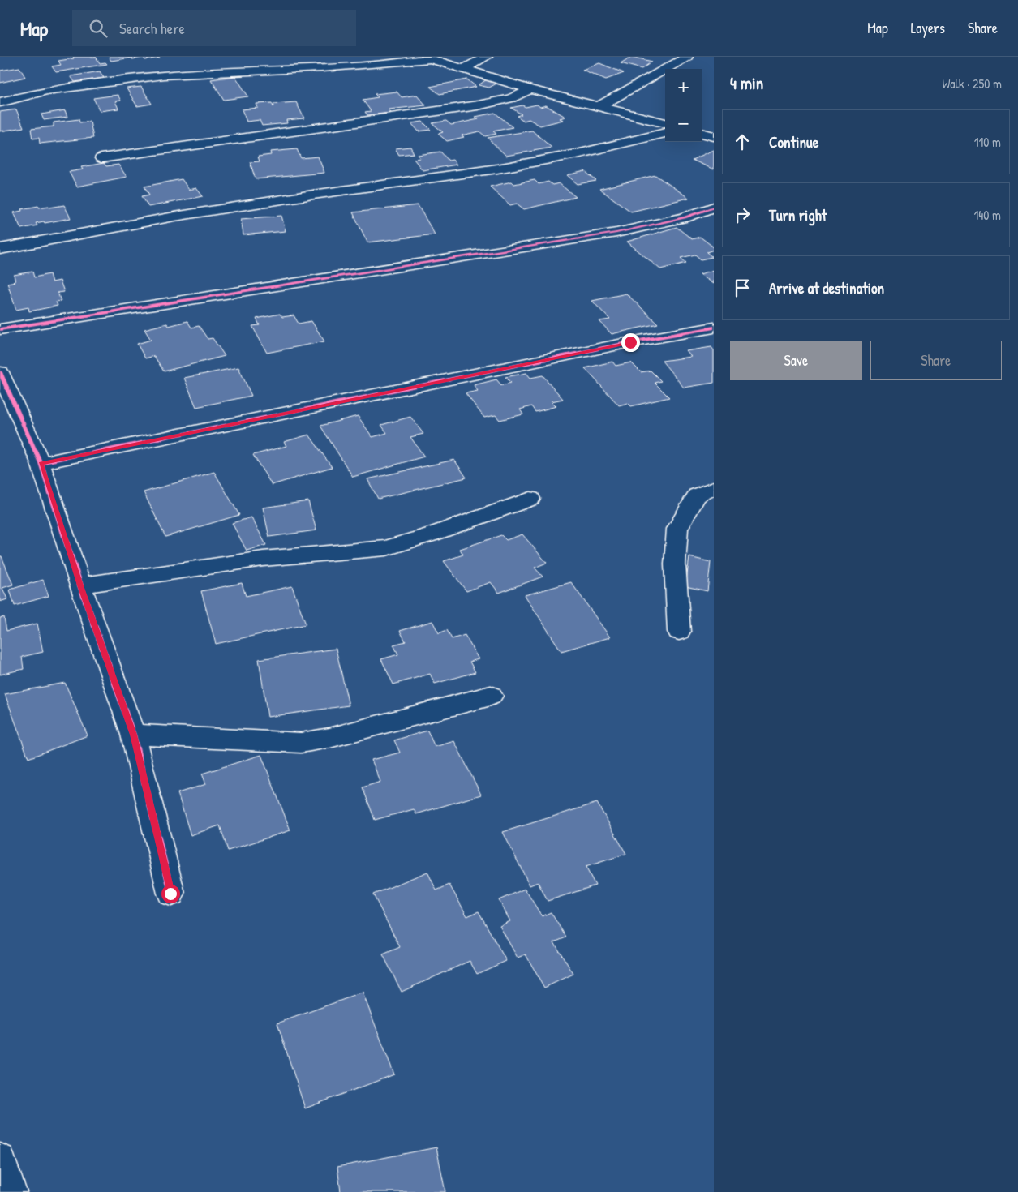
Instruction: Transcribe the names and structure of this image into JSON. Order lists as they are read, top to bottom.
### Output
{
  "page": {
    "header": "Map",
    "search": "Search here",
    "nav": ["Map", "Layers", "Share"],
    "heading": ["4 min", "Walk · 250 m"],
    "map_buttons": ["+", "−"],
    "list": [
      ["Continue", "110 m"],
      ["Turn right", "140 m"],
      "Arrive at destination"
    ],
    "buttons": ["Save", "Share"]
  }
}
